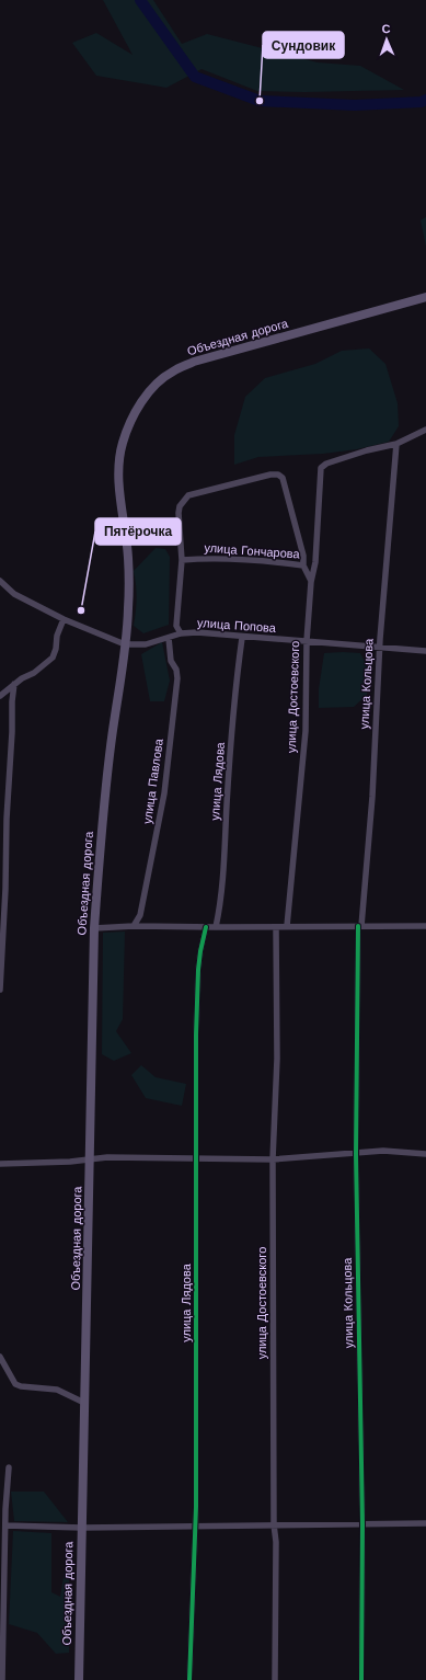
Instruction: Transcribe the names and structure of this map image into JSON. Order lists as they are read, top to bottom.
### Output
{
  "streets": {
    "main road": ["Объездная дорога"],
    "street": [
      "улица Гончарова",
      "улица Попова",
      "улица Кольцова",
      "улица Достоевского",
      "улица Павлова",
      "улица Лядова"
    ]
  },
  "crossings": [
    ["Объездная дорога", "улица Попова"],
    ["улица Гончарова", "улица Достоевского"],
    ["улица Попова", "улица Кольцова"],
    ["улица Попова", "улица Достоевского"],
    ["улица Попова", "улица Павлова"],
    ["улица Попова", "улица Лядова"],
    ["улица Кольцова", "улица Достоевского"]
  ],
  "places": ["Сундовик", "Пятёрочка"],
  "north": "top"
}
